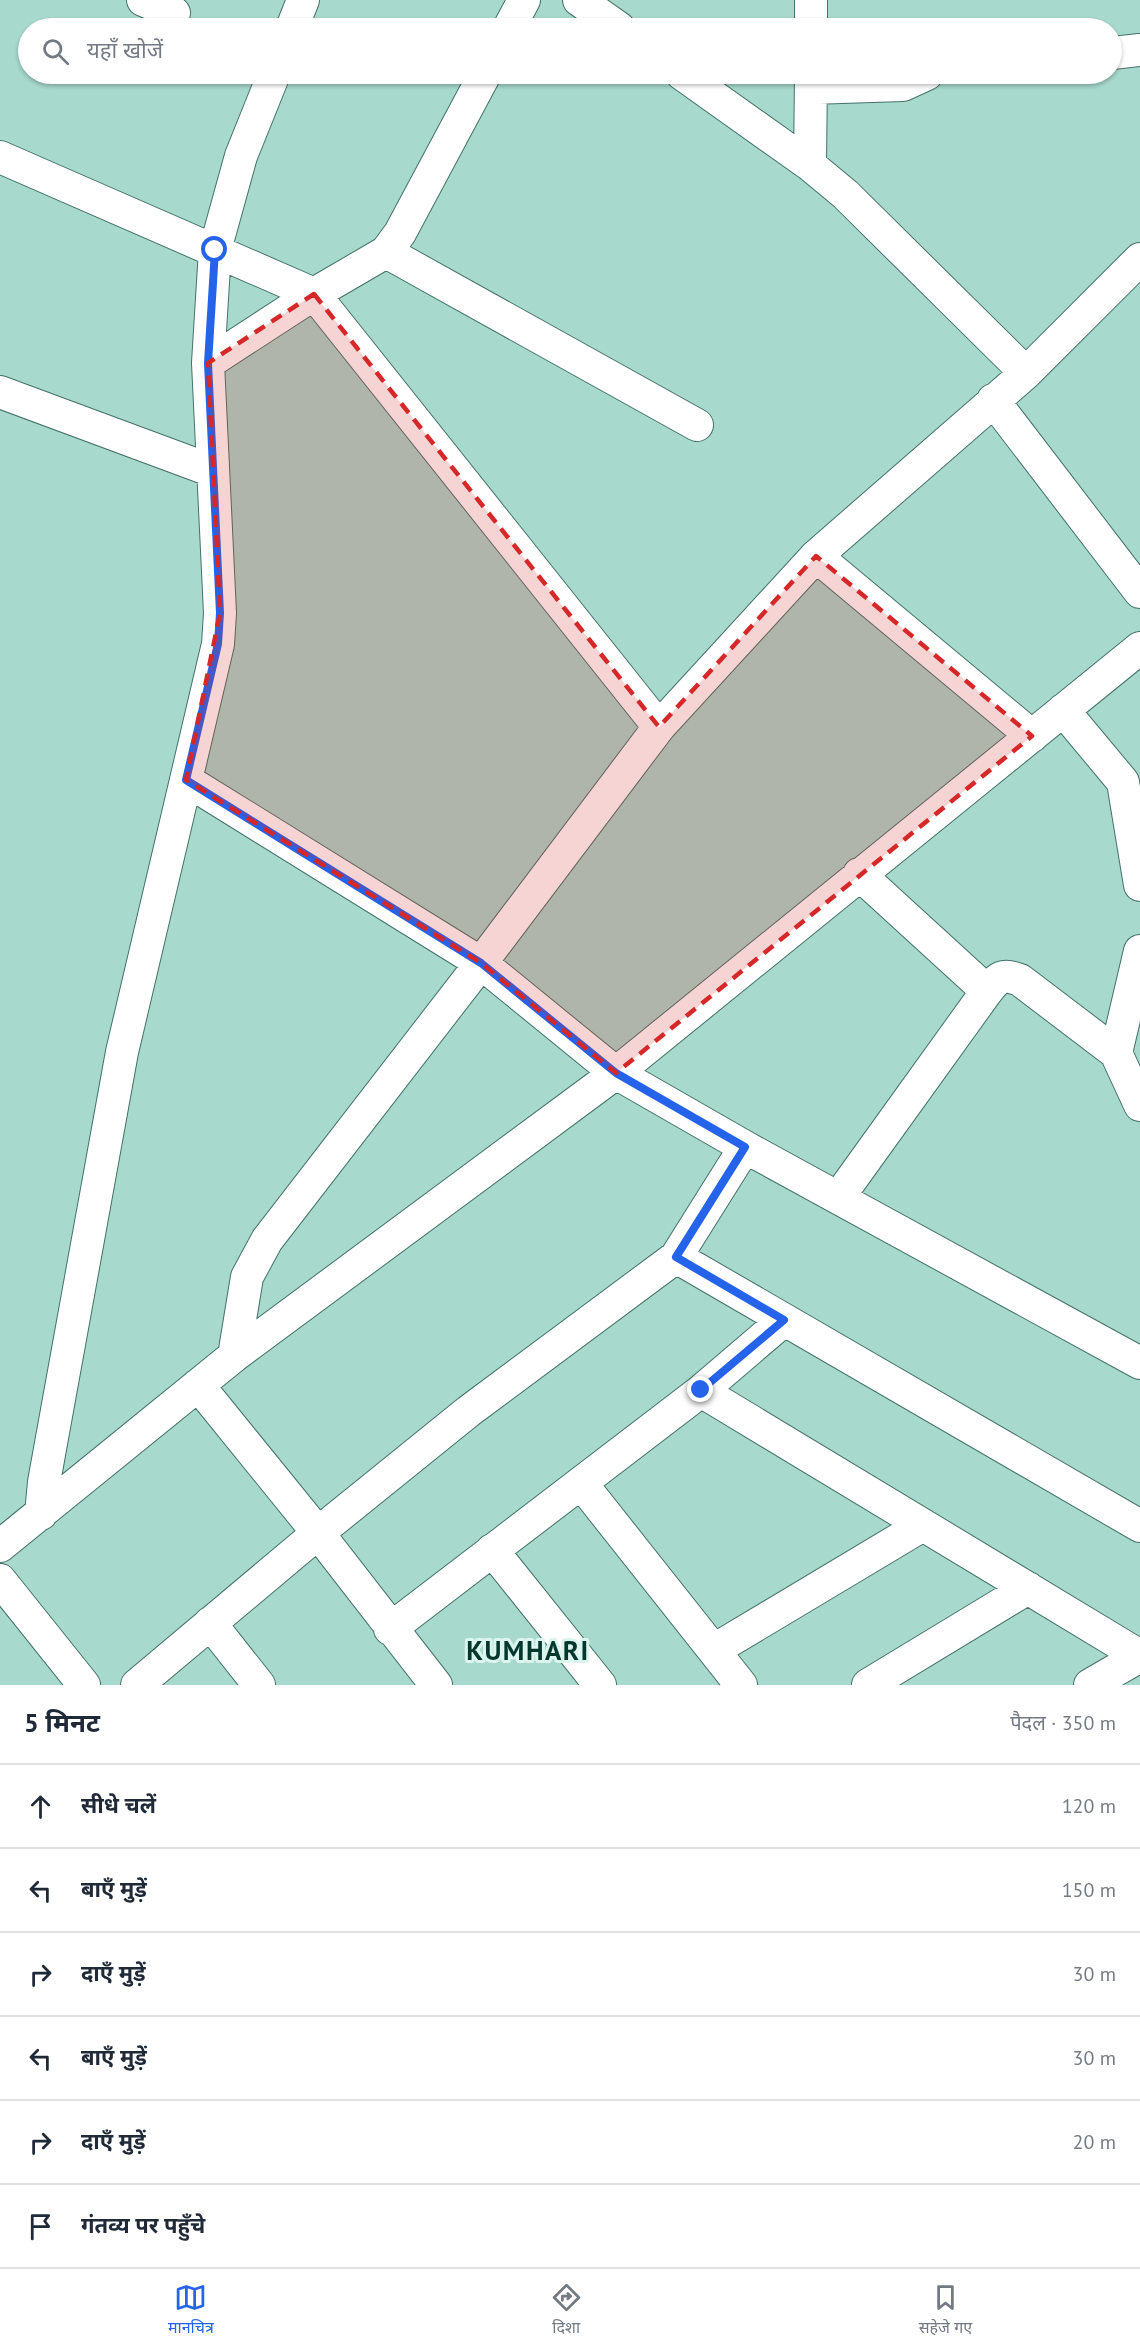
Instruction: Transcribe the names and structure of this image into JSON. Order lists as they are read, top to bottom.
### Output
{
  "districts": ["KUMHARI"],
  "page": {
    "search": "यहाँ खोजें",
    "heading": ["5 मिनट", "पैदल · 350 m"],
    "list": [
      ["सीधे चलें", "120 m"],
      ["बाएँ मुड़ें", "150 m"],
      ["दाएँ मुड़ें", "30 m"],
      ["बाएँ मुड़ें", "30 m"],
      ["दाएँ मुड़ें", "20 m"],
      "गंतव्य पर पहुँचे"
    ],
    "nav": ["मानचित्र", "दिशा", "सहेजे गए"]
  }
}
